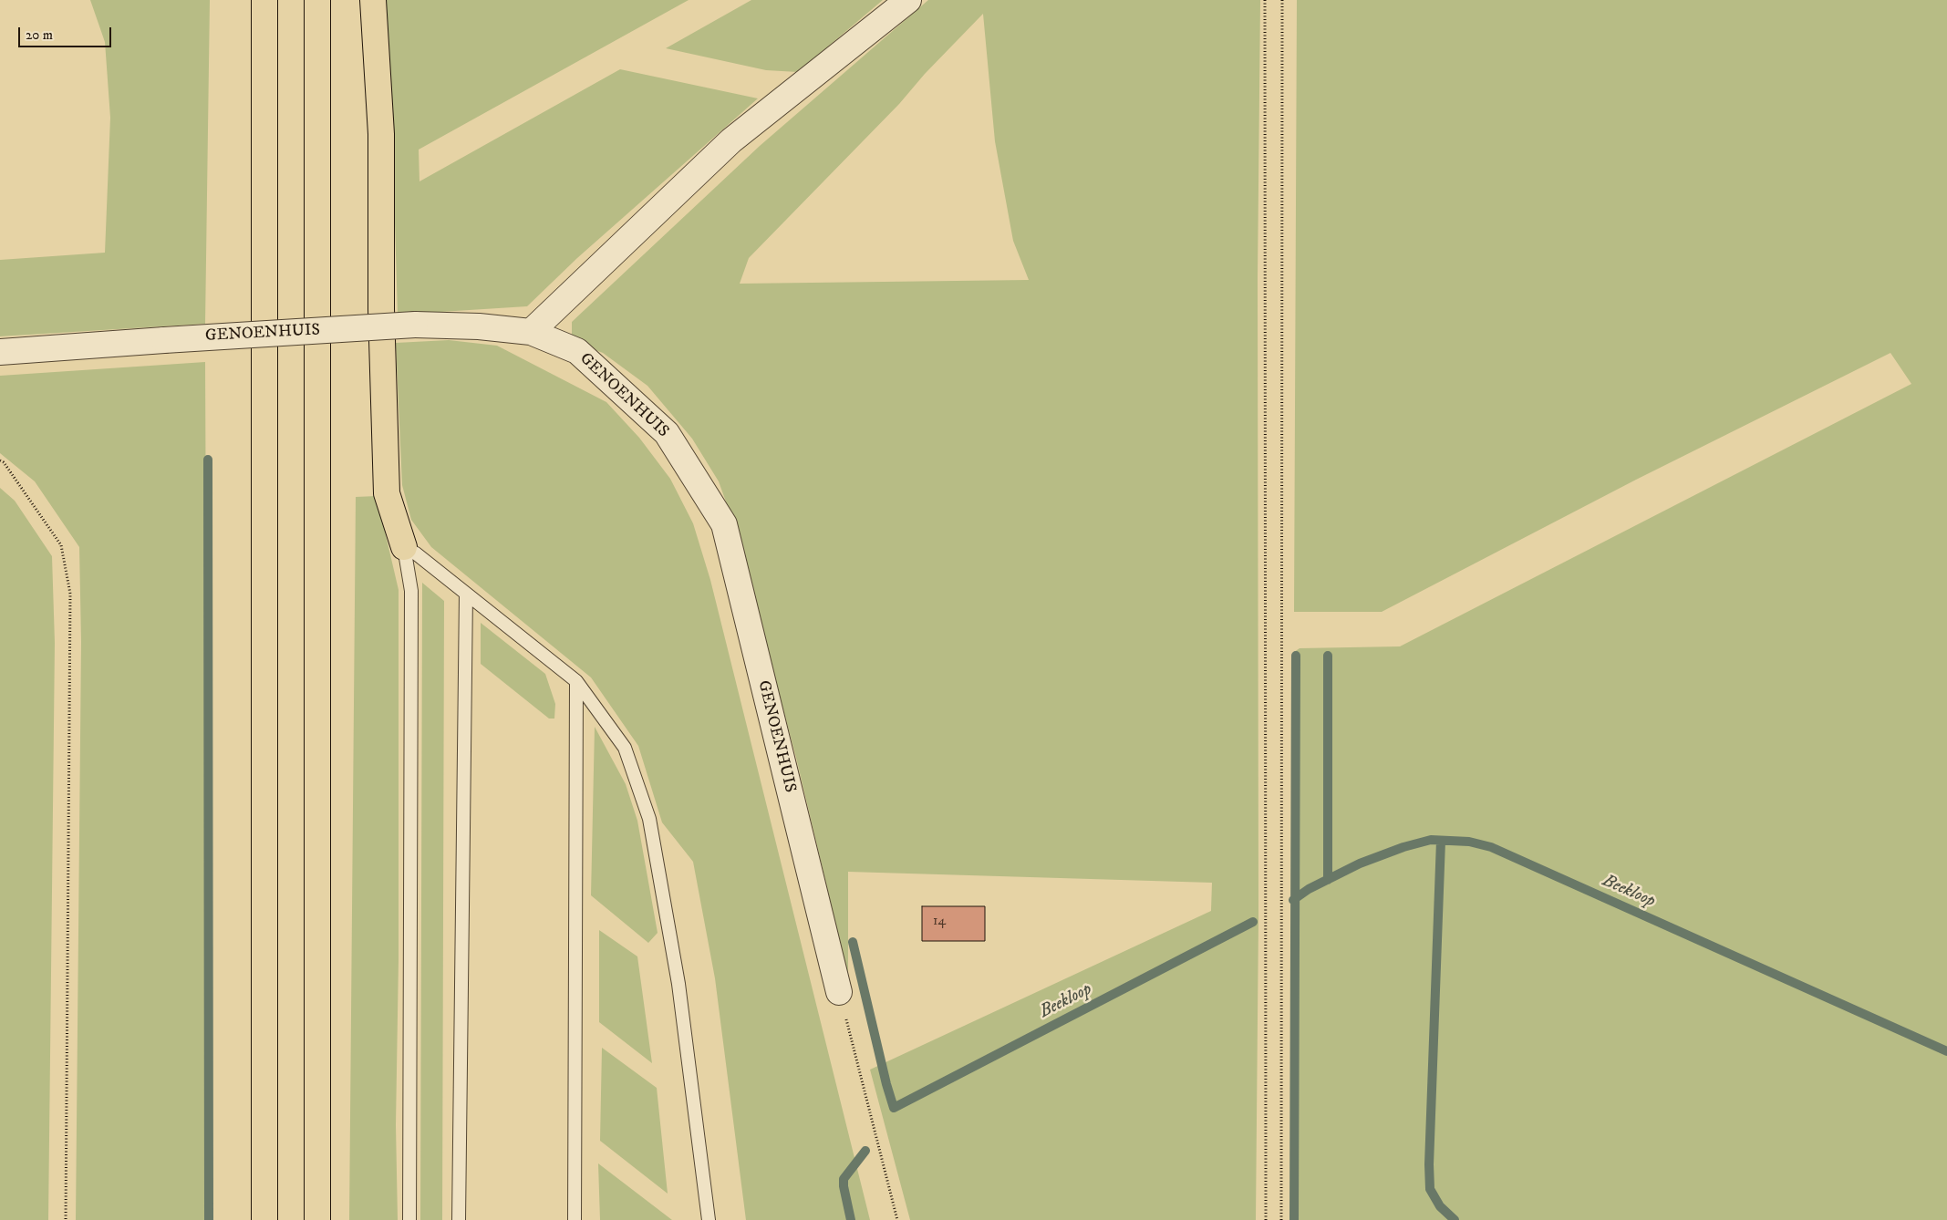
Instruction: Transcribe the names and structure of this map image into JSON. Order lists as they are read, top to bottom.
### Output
{
  "streets": {
    "street": ["GENOENHUIS"]
  },
  "water": ["Beekloop"],
  "house_numbers": ["14"],
  "scale_bar": "20 m"
}
